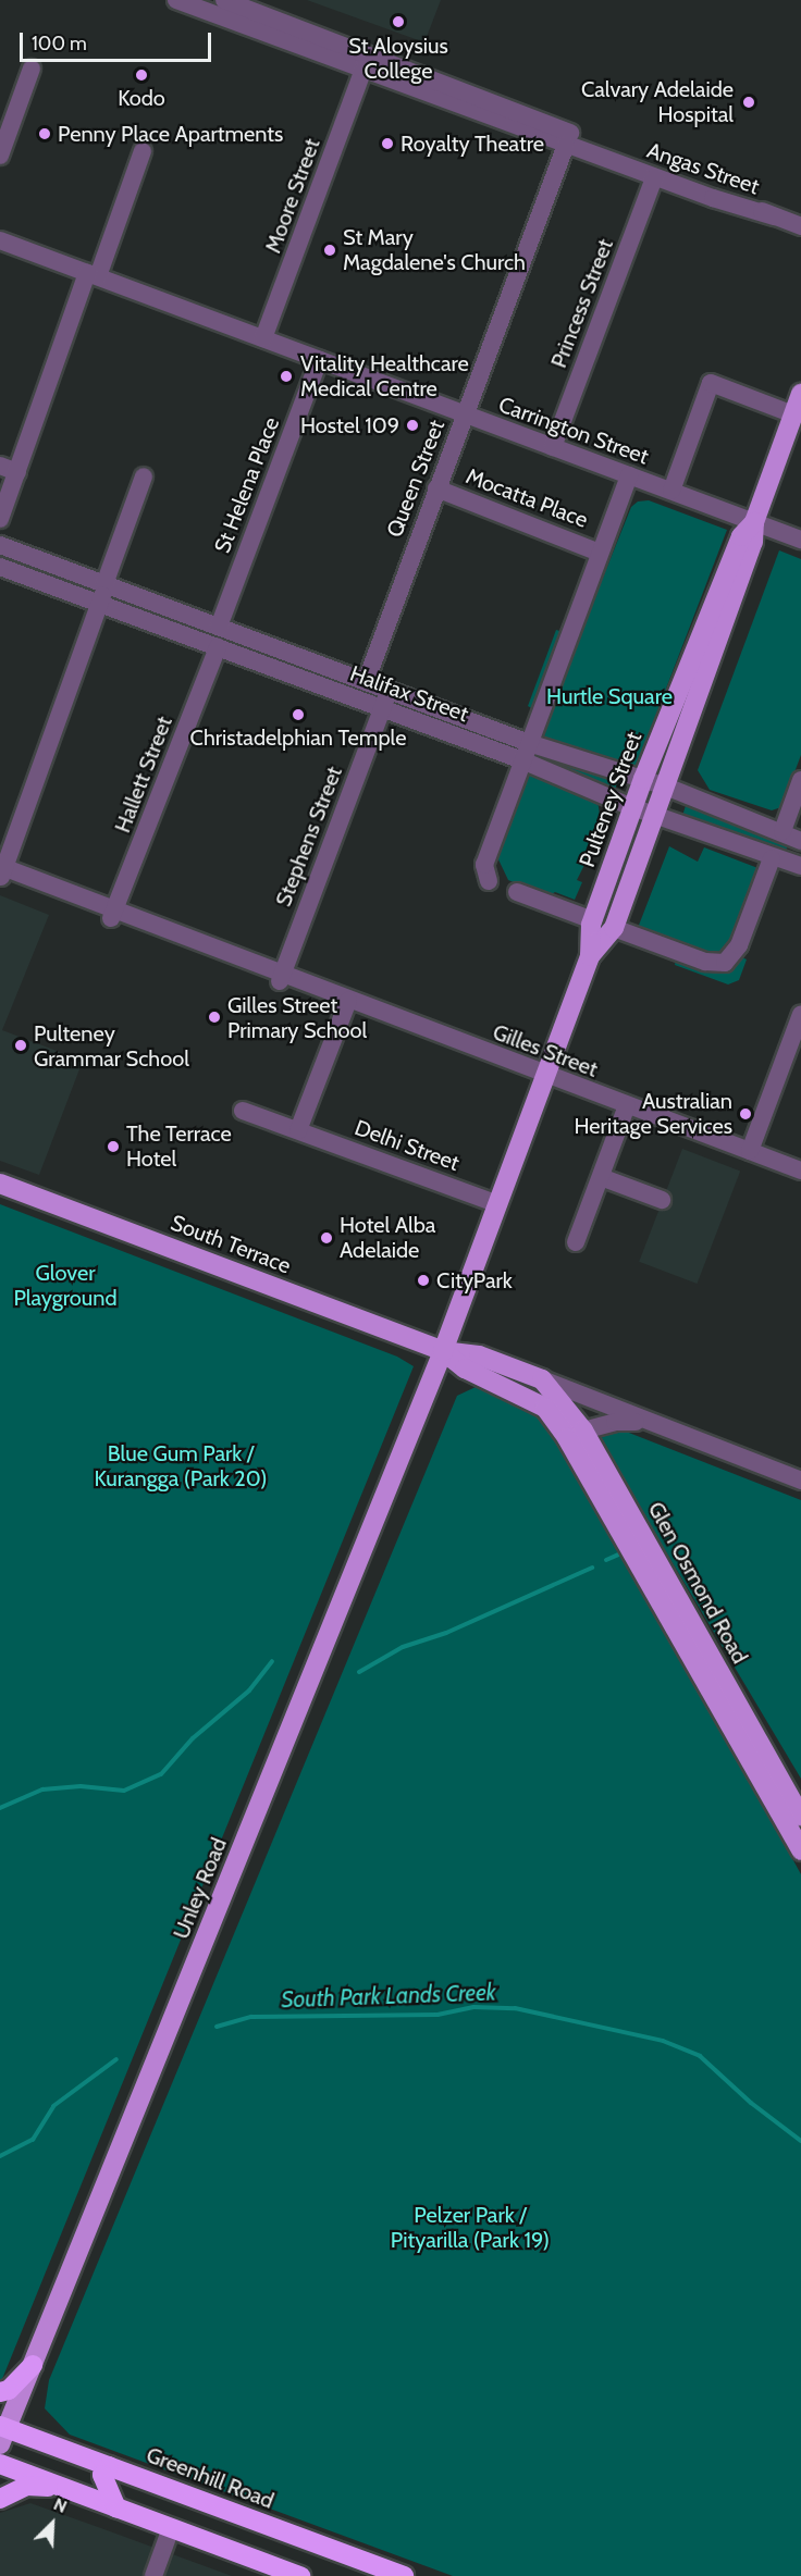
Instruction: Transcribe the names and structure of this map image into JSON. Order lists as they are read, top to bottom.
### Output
{
  "streets": {
    "highway": ["Greenhill Road"],
    "main road": [
      "Pulteney Street",
      "South Terrace",
      "Glen Osmond Road",
      "Unley Road"
    ],
    "street": [
      "Angas Street",
      "Moore Street",
      "Princess Street",
      "Carrington Street",
      "Queen Street",
      "St Helena Place",
      "Mocatta Place",
      "Halifax Street",
      "Hallett Street",
      "Stephens Street",
      "Gilles Street",
      "Delhi Street"
    ]
  },
  "crossings": [
    ["Angas Street", "Moore Street"],
    ["Angas Street", "Princess Street"],
    ["Angas Street", "Queen Street"],
    ["Moore Street", "Carrington Street"],
    ["Princess Street", "Carrington Street"],
    ["Carrington Street", "Queen Street"],
    ["Carrington Street", "St Helena Place"],
    ["Carrington Street", "Pulteney Street"],
    ["Queen Street", "Mocatta Place"],
    ["Queen Street", "Halifax Street"],
    ["St Helena Place", "Halifax Street"],
    ["Halifax Street", "Hallett Street"],
    ["Halifax Street", "Pulteney Street"],
    ["Halifax Street", "Stephens Street"],
    ["Hallett Street", "Gilles Street"],
    ["Pulteney Street", "Gilles Street"],
    ["Pulteney Street", "Delhi Street"],
    ["Pulteney Street", "South Terrace"],
    ["Pulteney Street", "Unley Road"],
    ["Stephens Street", "Gilles Street"],
    ["South Terrace", "Glen Osmond Road"],
    ["South Terrace", "Unley Road"],
    ["Unley Road", "Greenhill Road"]
  ],
  "water": ["South Park Lands Creek"],
  "parks": [
    "Hurtle Square",
    "Glover Playground",
    "Blue Gum Park / Kurangga (Park 20)",
    "Pelzer Park / Pityarilla (Park 19)"
  ],
  "places": [
    "St Aloysius College",
    "Kodo",
    "Calvary Adelaide Hospital",
    "Penny Place Apartments",
    "Royalty Theatre",
    "St Mary Magdalene's Church",
    "Vitality Healthcare Medical Centre",
    "Hostel 109",
    "Christadelphian Temple",
    "Gilles Street Primary School",
    "Pulteney Grammar School",
    "Australian Heritage Services",
    "The Terrace Hotel",
    "Hotel Alba Adelaide",
    "CityPark"
  ],
  "scale_bar": "100 m",
  "north": "top right"
}
